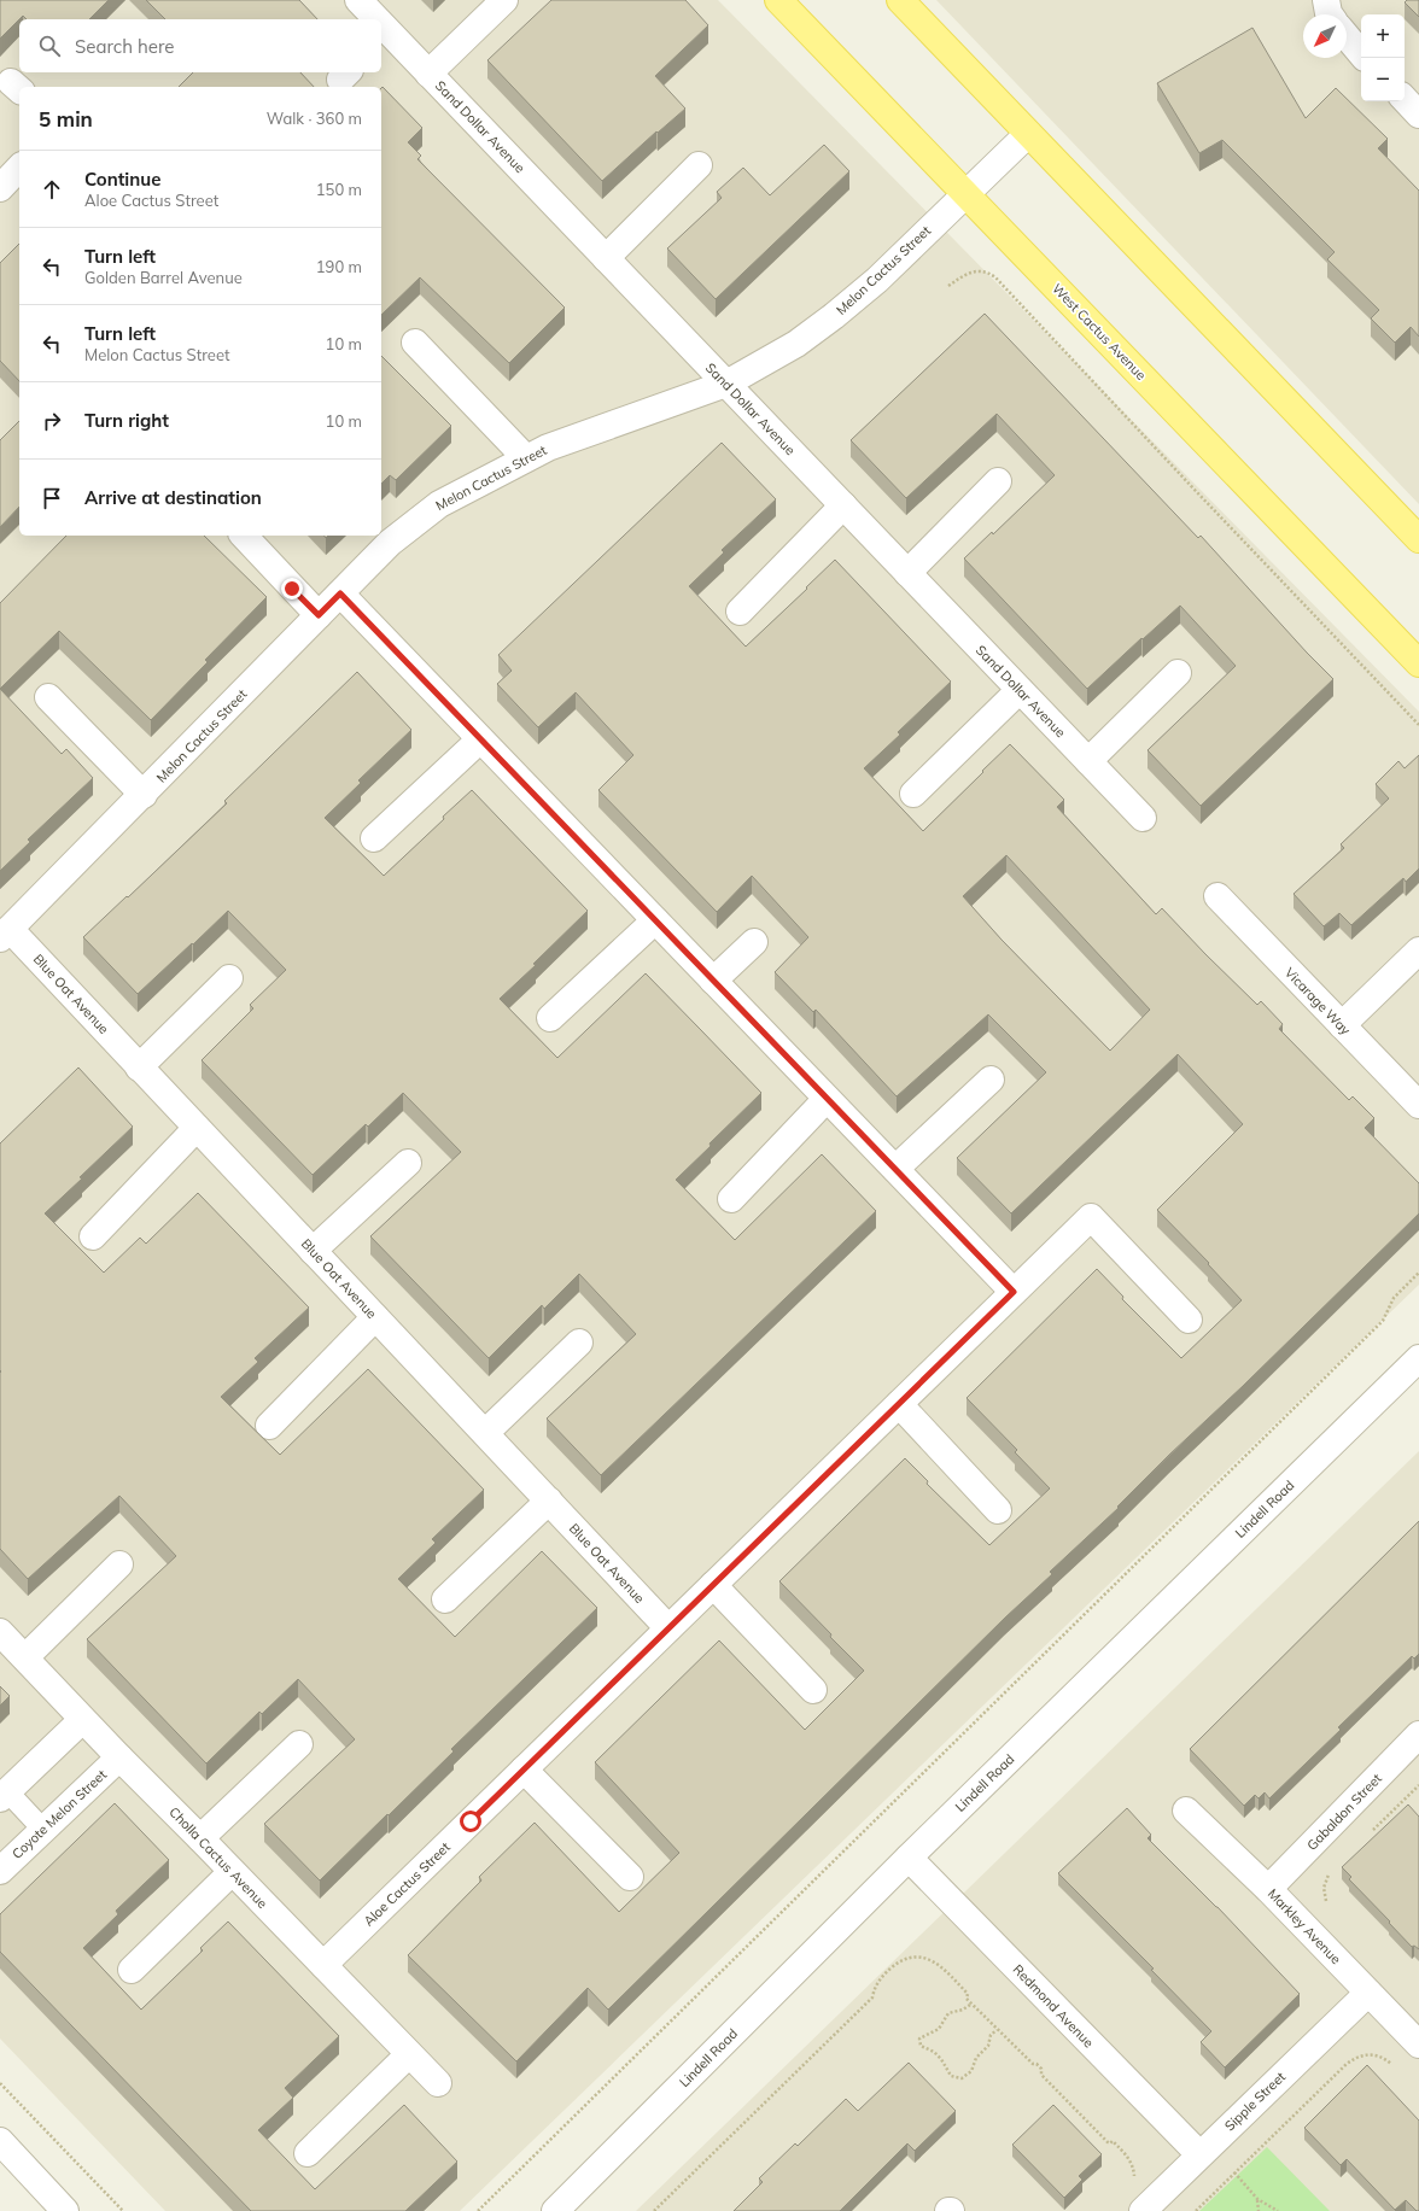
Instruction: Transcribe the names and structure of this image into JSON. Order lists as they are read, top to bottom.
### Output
{
  "streets": {
    "main road": ["West Cactus Avenue"],
    "street": [
      "Sand Dollar Avenue",
      "Melon Cactus Street",
      "Blue Oat Avenue",
      "Vicarage Way",
      "Lindell Road",
      "Gabaldon Street",
      "Coyote Melon Street",
      "Cholla Cactus Avenue",
      "Aloe Cactus Street",
      "Markley Avenue",
      "Redmond Avenue",
      "Sipple Street"
    ]
  },
  "crossings": [
    ["Sand Dollar Avenue", "Melon Cactus Street"],
    ["Melon Cactus Street", "West Cactus Avenue"],
    ["Melon Cactus Street", "Blue Oat Avenue"],
    ["Blue Oat Avenue", "Aloe Cactus Street"],
    ["Lindell Road", "Redmond Avenue"],
    ["Gabaldon Street", "Markley Avenue"],
    ["Coyote Melon Street", "Cholla Cactus Avenue"],
    ["Cholla Cactus Avenue", "Aloe Cactus Street"],
    ["Markley Avenue", "Sipple Street"],
    ["Redmond Avenue", "Sipple Street"]
  ],
  "north": "bottom left",
  "page": {
    "map_buttons": ["+", "−"],
    "search": "Search here",
    "heading": ["5 min", "Walk · 360 m"],
    "list": [
      ["Continue", "Aloe Cactus Street", "150 m"],
      ["Turn left", "Golden Barrel Avenue", "190 m"],
      ["Turn left", "Melon Cactus Street", "10 m"],
      ["Turn right", "10 m"],
      "Arrive at destination"
    ]
  }
}
